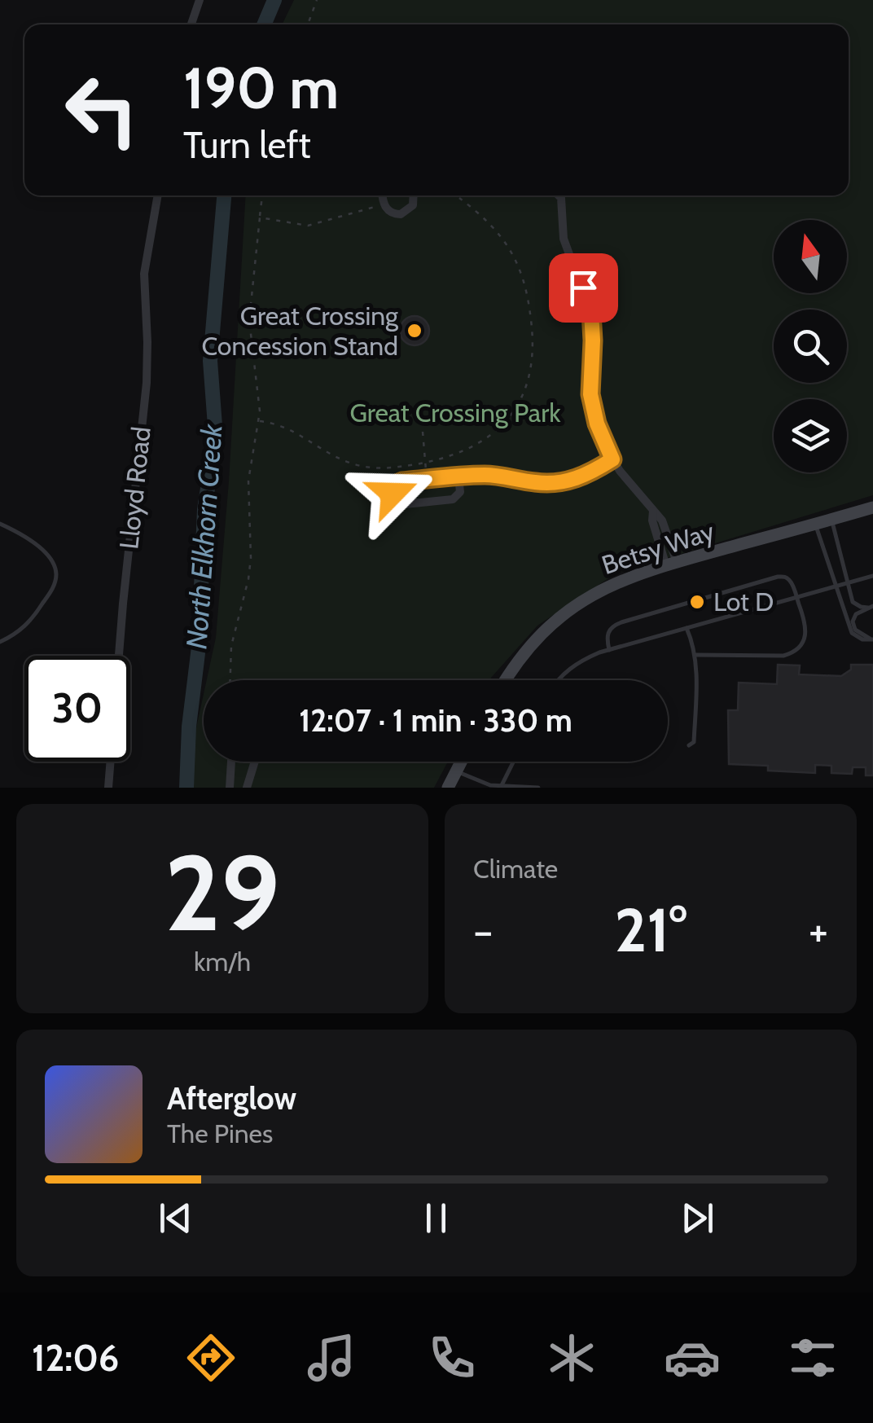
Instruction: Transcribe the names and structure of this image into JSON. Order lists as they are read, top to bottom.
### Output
{
  "streets": {
    "street": ["Lloyd Road", "Betsy Way"]
  },
  "water": ["North Elkhorn Creek"],
  "parks": ["Great Crossing Park"],
  "places": ["Great Crossing Concession Stand", "Lot D"],
  "north": "top",
  "page": {
    "turn": ["190 m", "Turn left"],
    "limit": "30",
    "trip": "12:07 · 1 min · 330 m",
    "tile": [
      ["29", "km/h"],
      "Climate"
    ],
    "heat": ["−", "21°", "+"],
    "song": ["Afterglow", "The Pines"],
    "tabs": "12:06"
  }
}
